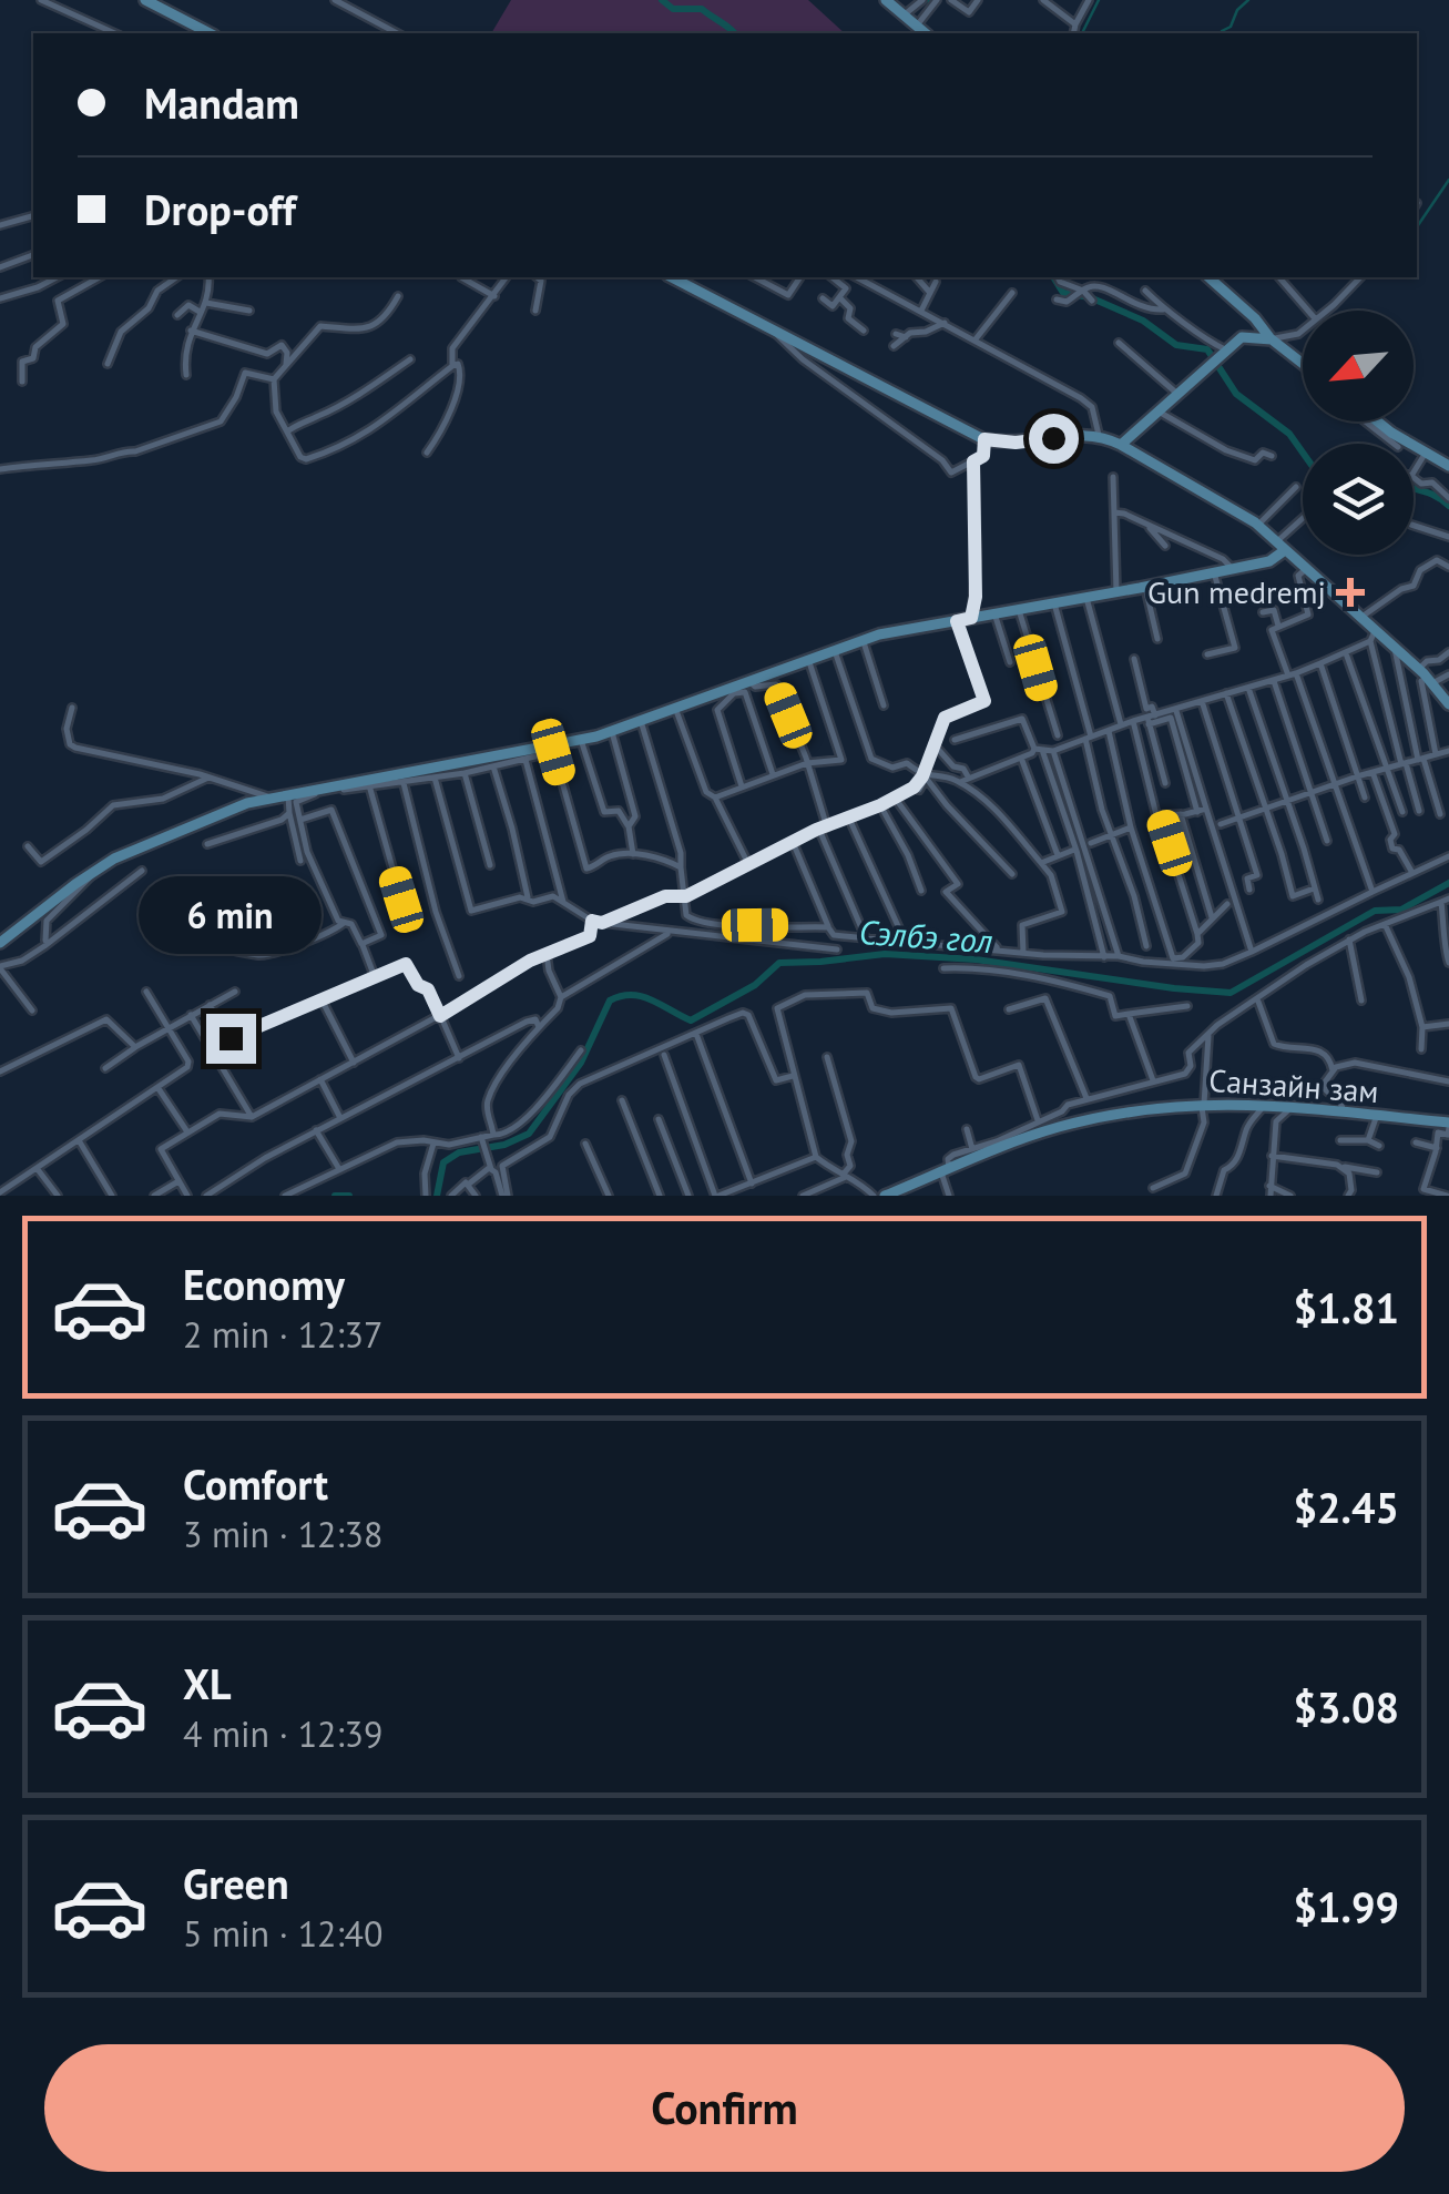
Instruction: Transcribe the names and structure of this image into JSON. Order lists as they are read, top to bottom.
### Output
{
  "streets": {
    "main road": ["Санзайн зам"]
  },
  "water": ["Сэлбэ гол"],
  "places": {
    "health": ["Gun medremj"]
  },
  "north": "bottom left",
  "page": {
    "banner": ["Mandam", "Drop-off"],
    "bubble": "6 min",
    "list": [
      {
        "name": "Economy",
        "note": "2 min · 12:37",
        "value": "$1.81"
      },
      {
        "name": "Comfort",
        "note": "3 min · 12:38",
        "value": "$2.45"
      },
      {
        "name": "XL",
        "note": "4 min · 12:39",
        "value": "$3.08"
      },
      {
        "name": "Green",
        "note": "5 min · 12:40",
        "value": "$1.99"
      }
    ],
    "buttons": "Confirm"
  }
}
